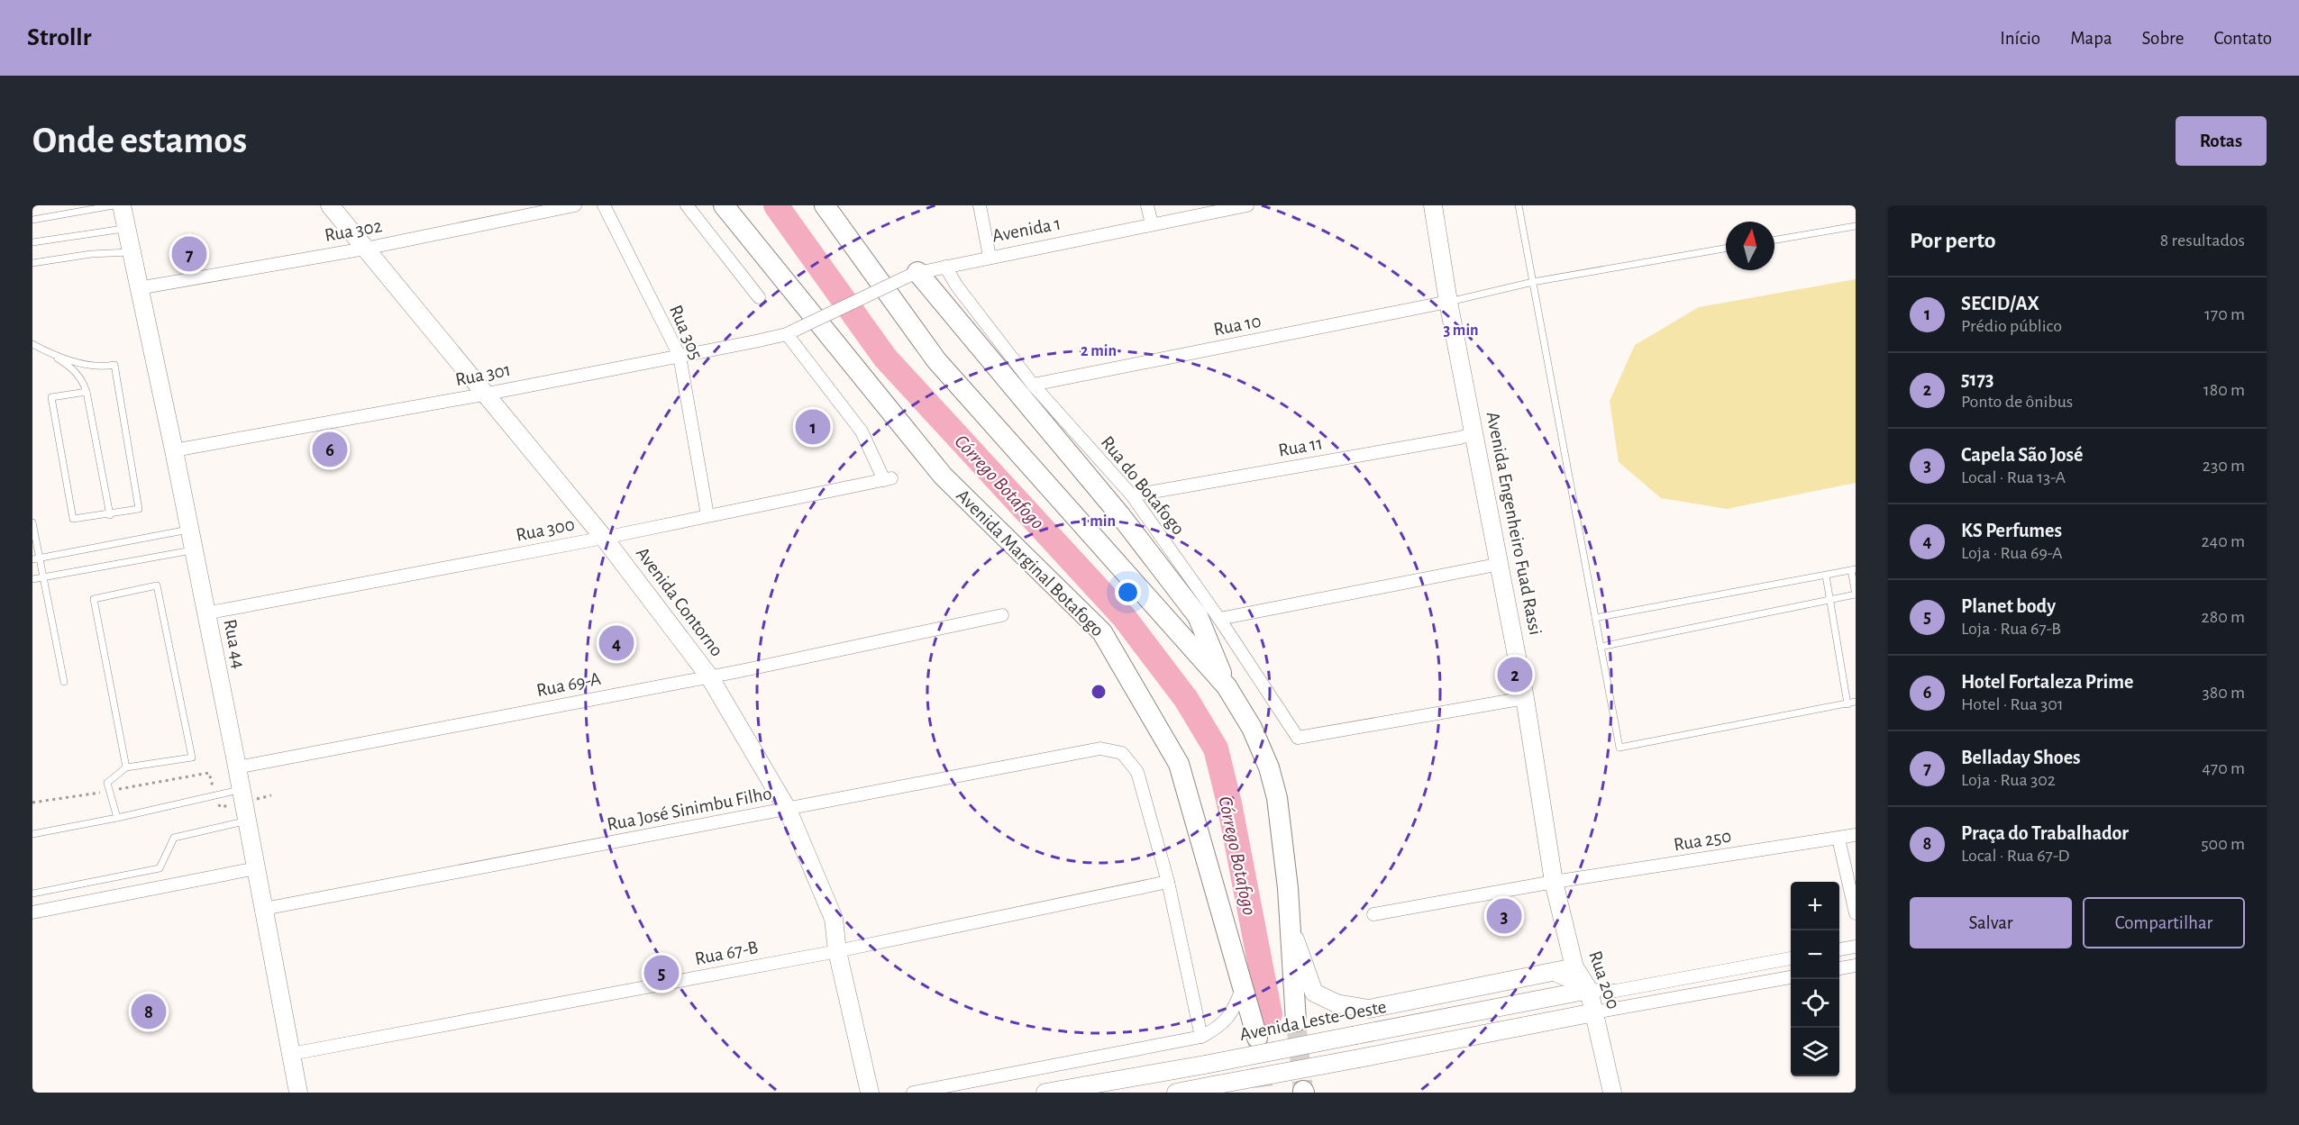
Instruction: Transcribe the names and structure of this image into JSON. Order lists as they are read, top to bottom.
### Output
{
  "streets": {
    "main road": [
      "Avenida Engenheiro Fuad Rassi",
      "Avenida Marginal Botafogo",
      "Avenida Contorno",
      "Rua 44",
      "Rua 200",
      "Avenida Leste-Oeste"
    ],
    "street": [
      "Avenida 1",
      "Rua 302",
      "Rua 10",
      "Rua 305",
      "Rua 301",
      "Rua 11",
      "Rua do Botafogo",
      "Rua 300",
      "Rua 69-A",
      "Rua José Sinimbu Filho",
      "Rua 250",
      "Rua 67-B"
    ]
  },
  "crossings": [
    ["Avenida 1", "Rua 301"],
    ["Avenida 1", "Rua do Botafogo"],
    ["Avenida 1", "Rua 300"],
    ["Rua 302", "Avenida Contorno"],
    ["Rua 302", "Rua 44"],
    ["Rua 10", "Rua do Botafogo"],
    ["Rua 10", "Avenida Engenheiro Fuad Rassi"],
    ["Rua 305", "Rua 301"],
    ["Rua 305", "Rua 300"],
    ["Rua 301", "Rua 300"],
    ["Rua 301", "Avenida Contorno"],
    ["Rua 301", "Rua 44"],
    ["Rua 11", "Rua do Botafogo"],
    ["Rua 11", "Avenida Engenheiro Fuad Rassi"],
    ["Rua do Botafogo", "Avenida Engenheiro Fuad Rassi"],
    ["Avenida Engenheiro Fuad Rassi", "Rua 250"],
    ["Avenida Engenheiro Fuad Rassi", "Rua 200"],
    ["Rua 300", "Avenida Contorno"],
    ["Rua 300", "Rua 44"],
    ["Avenida Contorno", "Rua 69-A"],
    ["Avenida Contorno", "Rua José Sinimbu Filho"],
    ["Avenida Contorno", "Rua 67-B"],
    ["Rua 44", "Rua 69-A"],
    ["Rua 44", "Rua José Sinimbu Filho"],
    ["Rua 44", "Rua 67-B"],
    ["Rua José Sinimbu Filho", "Rua 67-B"],
    ["Rua 250", "Rua 200"],
    ["Rua 200", "Avenida Leste-Oeste"]
  ],
  "water": ["Córrego Botafogo"],
  "north": "top",
  "page": {
    "header": "Strollr",
    "nav": [
      "Início",
      "Mapa",
      "Sobre",
      "Contato"
    ],
    "buttons": [
      "Rotas",
      ["Salvar", "Compartilhar"]
    ],
    "title": "Onde estamos",
    "heading": ["Por perto", "8 resultados"],
    "pins": [
      "7",
      "1",
      "6",
      "4",
      "2",
      "3",
      "5",
      "8"
    ],
    "list": [
      {
        "mark": "1",
        "name": "SECID/AX",
        "note": "Prédio público",
        "value": "170 m"
      },
      {
        "mark": "2",
        "name": "5173",
        "note": "Ponto de ônibus",
        "value": "180 m"
      },
      {
        "mark": "3",
        "name": "Capela São José",
        "note": "Local · Rua 13-A",
        "value": "230 m"
      },
      {
        "mark": "4",
        "name": "KS Perfumes",
        "note": "Loja · Rua 69-A",
        "value": "240 m"
      },
      {
        "mark": "5",
        "name": "Planet body",
        "note": "Loja · Rua 67-B",
        "value": "280 m"
      },
      {
        "mark": "6",
        "name": "Hotel Fortaleza Prime",
        "note": "Hotel · Rua 301",
        "value": "380 m"
      },
      {
        "mark": "7",
        "name": "Belladay Shoes",
        "note": "Loja · Rua 302",
        "value": "470 m"
      },
      {
        "mark": "8",
        "name": "Praça do Trabalhador",
        "note": "Local · Rua 67-D",
        "value": "500 m"
      }
    ],
    "map_buttons": ["+", "−"]
  },
  "rings": ["3 min", "2 min", "1 min"]
}
